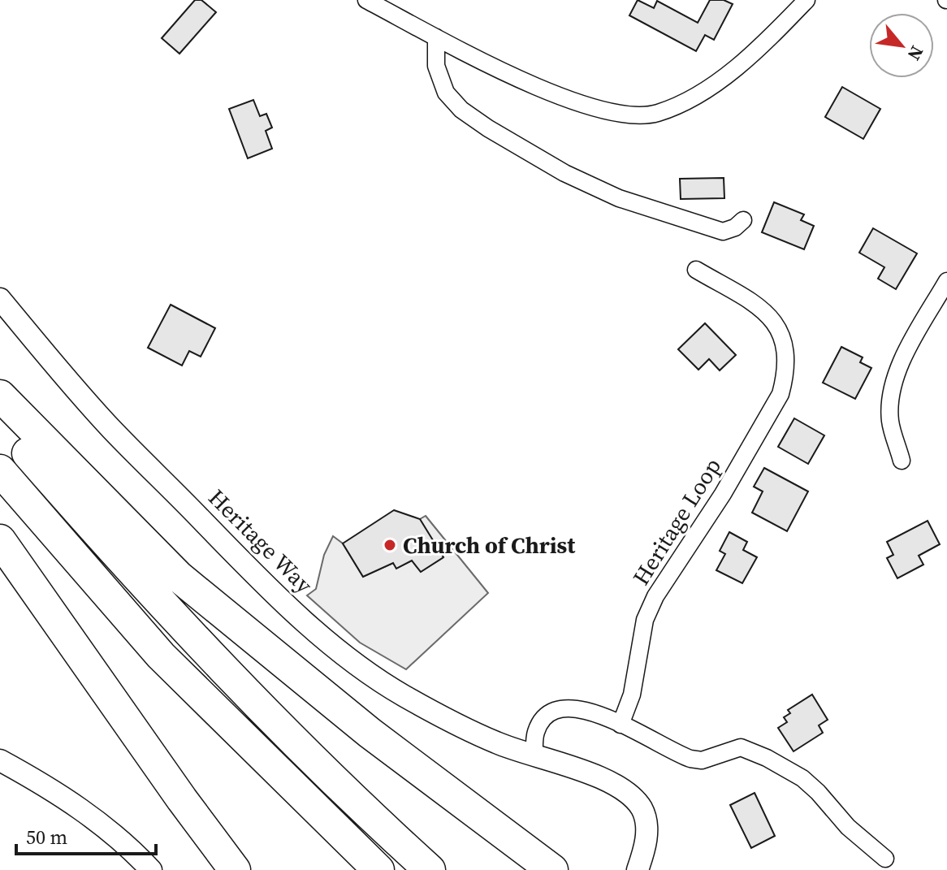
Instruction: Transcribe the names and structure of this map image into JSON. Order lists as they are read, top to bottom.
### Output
{
  "streets": {
    "street": ["Heritage Loop", "Heritage Way"]
  },
  "places": ["Church of Christ"],
  "scale_bar": "50 m",
  "north": "bottom right"
}
